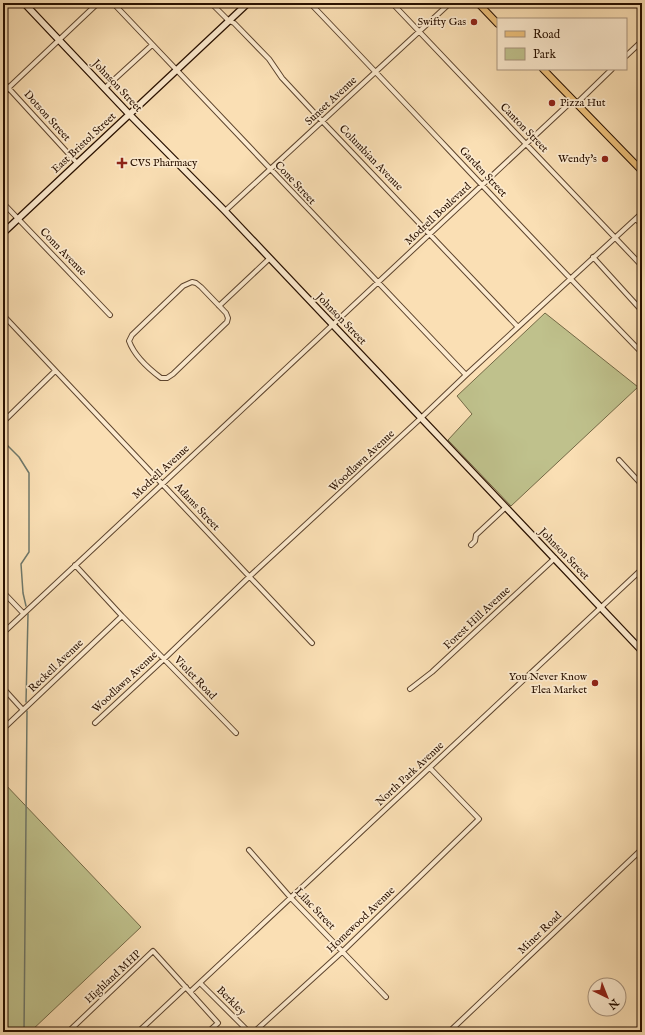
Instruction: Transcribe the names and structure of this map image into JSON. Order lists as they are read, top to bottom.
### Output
{
  "streets": {
    "street": [
      "Johnson Street",
      "Sunset Avenue",
      "Dotson Street",
      "Canton Street",
      "East Bristol Street",
      "Columbian Avenue",
      "Garden Street",
      "Cone Street",
      "Modrell Boulevard",
      "Conn Avenue",
      "Woodlawn Avenue",
      "Modrell Avenue",
      "Adams Street",
      "Forest Hill Avenue",
      "Reckell Avenue",
      "Violet Road",
      "North Park Avenue",
      "Lilac Street",
      "Homewood Avenue",
      "Miner Road",
      "Highland MHP",
      "Berkley"
    ]
  },
  "crossings": [
    ["Johnson Street", "Sunset Avenue"],
    ["Johnson Street", "East Bristol Street"],
    ["Johnson Street", "Modrell Boulevard"],
    ["Johnson Street", "Woodlawn Avenue"],
    ["Johnson Street", "Modrell Avenue"],
    ["Johnson Street", "Forest Hill Avenue"],
    ["Johnson Street", "North Park Avenue"],
    ["Sunset Avenue", "Canton Street"],
    ["Sunset Avenue", "Columbian Avenue"],
    ["Sunset Avenue", "Garden Street"],
    ["Sunset Avenue", "Cone Street"],
    ["Dotson Street", "East Bristol Street"],
    ["Canton Street", "Modrell Boulevard"],
    ["Canton Street", "Woodlawn Avenue"],
    ["East Bristol Street", "Columbian Avenue"],
    ["East Bristol Street", "Cone Street"],
    ["East Bristol Street", "Conn Avenue"],
    ["Columbian Avenue", "Modrell Boulevard"],
    ["Columbian Avenue", "Woodlawn Avenue"],
    ["Garden Street", "Modrell Boulevard"],
    ["Garden Street", "Woodlawn Avenue"],
    ["Cone Street", "Modrell Boulevard"],
    ["Cone Street", "Woodlawn Avenue"],
    ["Modrell Boulevard", "Modrell Avenue"],
    ["Woodlawn Avenue", "Adams Street"],
    ["Woodlawn Avenue", "Violet Road"],
    ["Modrell Avenue", "Adams Street"],
    ["Modrell Avenue", "Violet Road"],
    ["Reckell Avenue", "Violet Road"],
    ["North Park Avenue", "Lilac Street"],
    ["North Park Avenue", "Homewood Avenue"],
    ["North Park Avenue", "Highland MHP"],
    ["North Park Avenue", "Berkley"],
    ["Lilac Street", "Homewood Avenue"]
  ],
  "places": {
    "other": [
      "Swifty Gas",
      "Pizza Hut",
      "Wendy's",
      "You Never Know Flea Market"
    ],
    "health": ["CVS Pharmacy"]
  },
  "legend": ["Road", "Park"],
  "north": "bottom right"
}
